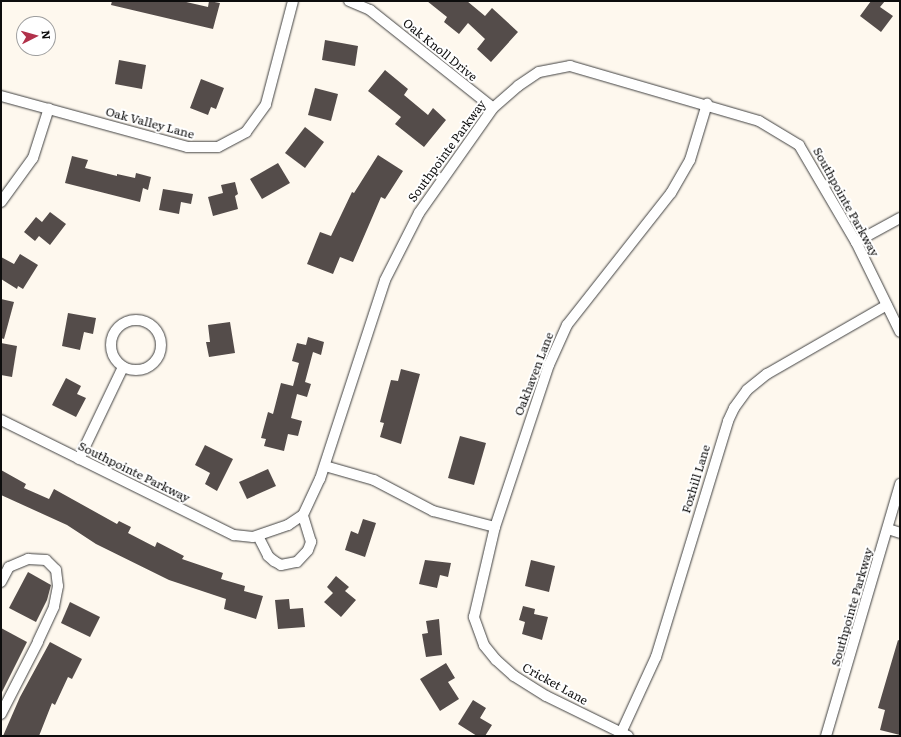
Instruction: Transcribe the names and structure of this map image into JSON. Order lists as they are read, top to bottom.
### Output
{
  "streets": {
    "street": [
      "Oak Knoll Drive",
      "Oak Valley Lane",
      "Southpointe Parkway",
      "Oakhaven Lane",
      "Foxhill Lane",
      "Cricket Lane"
    ]
  },
  "crossings": [
    ["Oak Knoll Drive", "Southpointe Parkway"],
    ["Southpointe Parkway", "Oakhaven Lane"],
    ["Southpointe Parkway", "Foxhill Lane"],
    ["Oakhaven Lane", "Cricket Lane"],
    ["Foxhill Lane", "Cricket Lane"]
  ],
  "north": "right"
}
